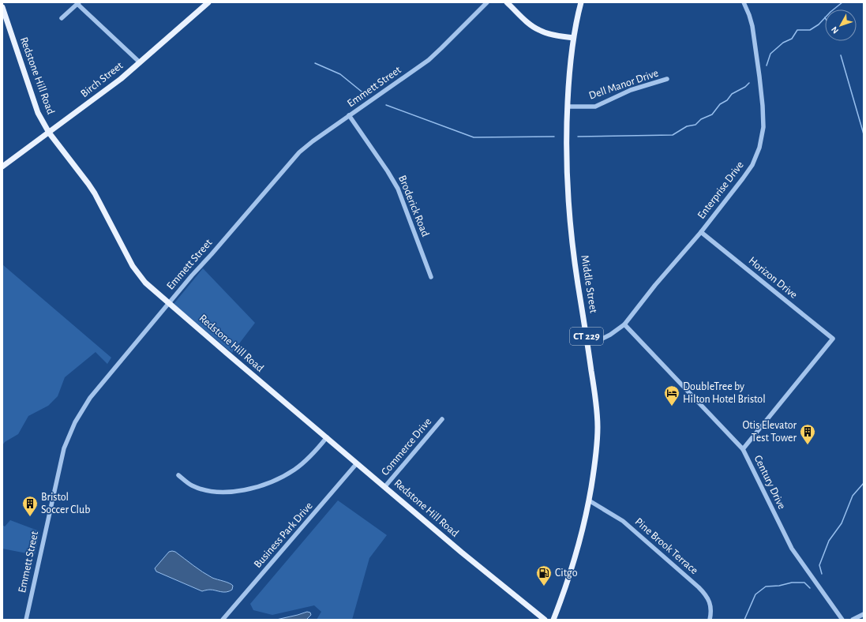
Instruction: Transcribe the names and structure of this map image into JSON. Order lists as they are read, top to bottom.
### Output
{
  "streets": {
    "main road": [
      "Redstone Hill Road",
      "Birch Street",
      "Middle Street",
      "CT 229"
    ],
    "street": [
      "Dell Manor Drive",
      "Emmett Street",
      "Enterprise Drive",
      "Broderick Road",
      "Horizon Drive",
      "Commerce Drive",
      "Century Drive",
      "Business Park Drive",
      "Pine Brook Terrace"
    ]
  },
  "crossings": [
    ["Redstone Hill Road", "Birch Street"],
    ["Redstone Hill Road", "Emmett Street"],
    ["Redstone Hill Road", "Commerce Drive"],
    ["Redstone Hill Road", "Business Park Drive"],
    ["Dell Manor Drive", "Middle Street"],
    ["Emmett Street", "Broderick Road"],
    ["Enterprise Drive", "Horizon Drive"],
    ["Enterprise Drive", "Middle Street"],
    ["Enterprise Drive", "Century Drive"],
    ["Horizon Drive", "Century Drive"],
    ["Middle Street", "Pine Brook Terrace"]
  ],
  "places": {
    "hotel": ["DoubleTree by Hilton Hotel Bristol"],
    "building": ["Otis Elevator Test Tower", "Bristol Soccer Club"],
    "fuel station": ["Citgo"]
  },
  "north": "bottom left"
}
